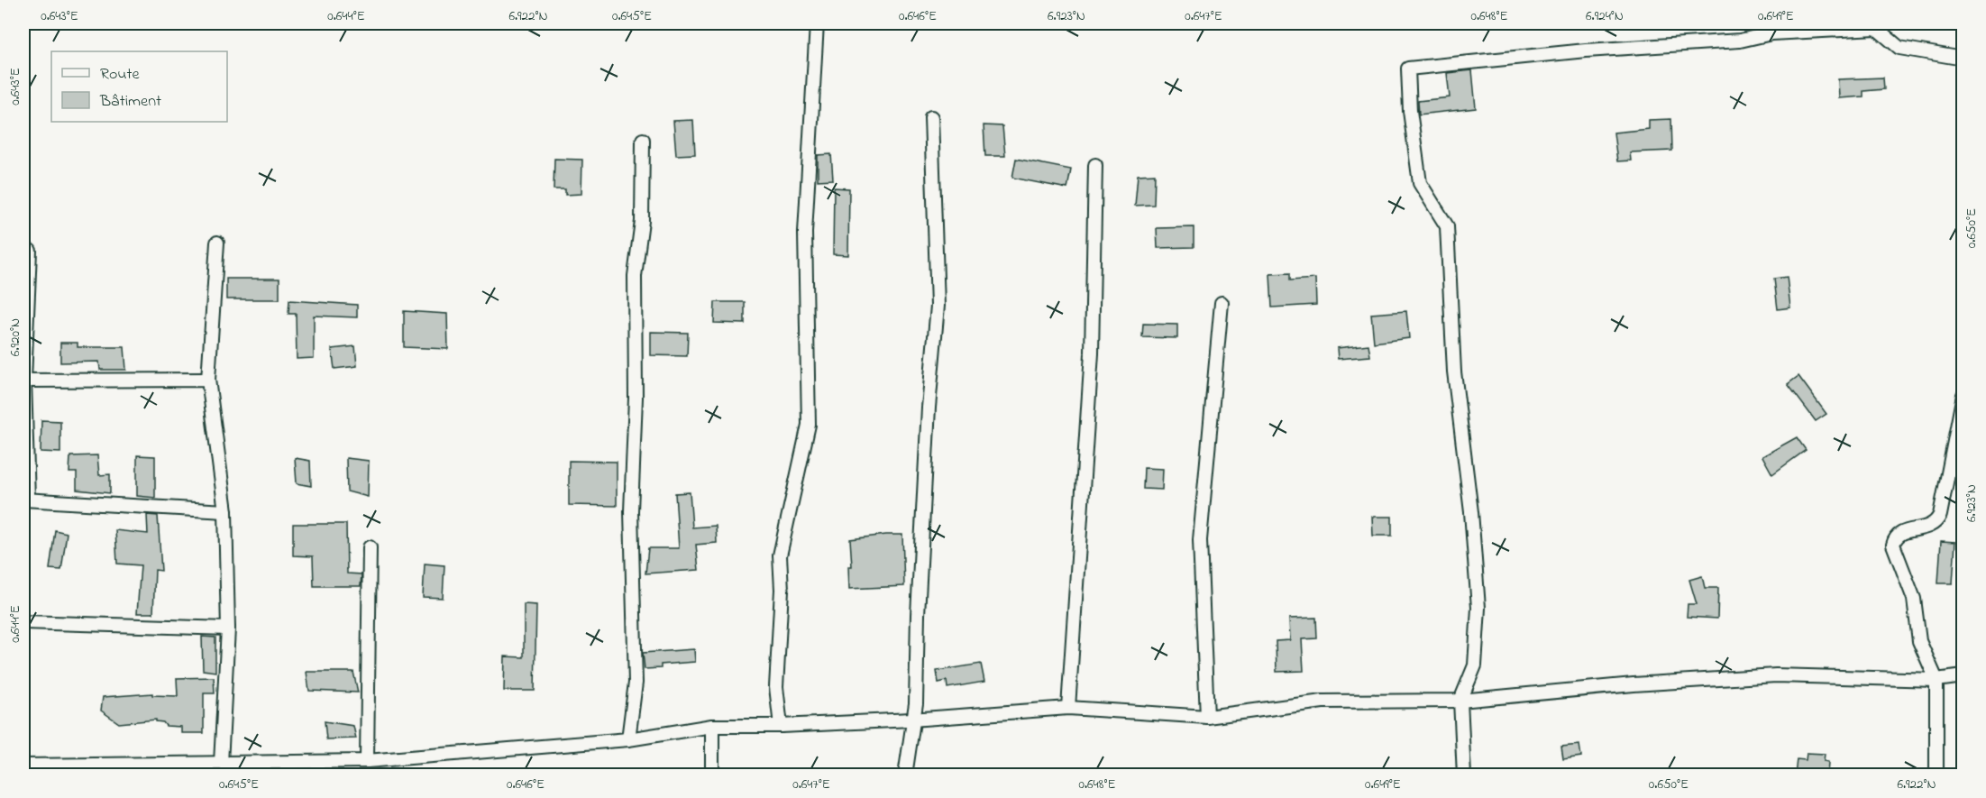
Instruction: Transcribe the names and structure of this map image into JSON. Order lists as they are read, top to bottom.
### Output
{
  "legend": ["Route", "Bâtiment"],
  "coordinates": [
    "0.643°E",
    "0.644°E",
    "6.922°N",
    "0.645°E",
    "0.646°E",
    "6.923°N",
    "0.647°E",
    "0.648°E",
    "6.924°N",
    "0.649°E",
    "0.650°E",
    "6.920°N"
  ]
}
